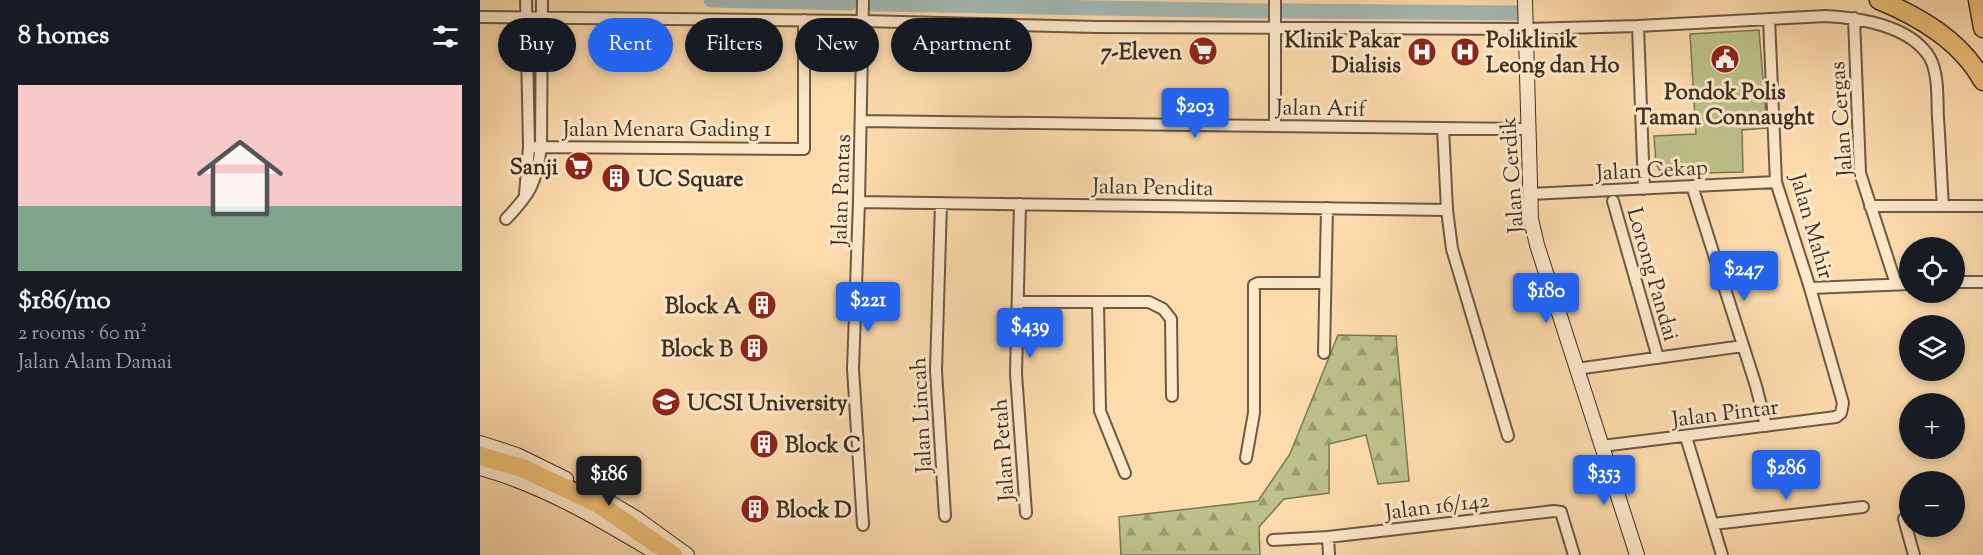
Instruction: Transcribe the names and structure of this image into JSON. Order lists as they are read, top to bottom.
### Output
{
  "streets": {
    "street": [
      "Jalan Arif",
      "Jalan Cergas",
      "Jalan Menara Gading 1",
      "Jalan Cekap",
      "Jalan Cerdik",
      "Jalan Pendita",
      "Jalan Pantas",
      "Jalan Mahir",
      "Lorong Pandai",
      "Jalan Pintar",
      "Jalan Lincah",
      "Jalan Petah",
      "Jalan 16/142"
    ]
  },
  "crossings": [
    ["Jalan Arif", "Jalan Cerdik"],
    ["Jalan Arif", "Jalan Pantas"],
    ["Jalan Cekap", "Jalan Cerdik"],
    ["Jalan Cekap", "Jalan Mahir"],
    ["Jalan Cerdik", "Jalan Pintar"],
    ["Jalan Pendita", "Jalan Pantas"],
    ["Jalan Pendita", "Jalan Lincah"],
    ["Jalan Pendita", "Jalan Petah"],
    ["Jalan Mahir", "Jalan Pintar"]
  ],
  "places": {
    "supermarket": ["7-Eleven", "Sanji"],
    "hospital": ["Klinik Pakar Dialisis", "Poliklinik Leong dan Ho"],
    "public building": ["Pondok Polis Taman Connaught"],
    "building": [
      "UC Square",
      "Block A",
      "Block B",
      "Block C",
      "Block D"
    ],
    "school or university": ["UCSI University"]
  },
  "page": {
    "heading": "8 homes",
    "chip": [
      "Buy",
      "Rent",
      "Filters",
      "New",
      "Apartment"
    ],
    "list": [
      {
        "name": "$186/mo",
        "note": "2 rooms · 60 m² · Jalan Alam Damai"
      }
    ],
    "price": [
      "$203",
      "$247",
      "$180",
      "$221",
      "$439",
      "$286",
      "$353",
      "$186"
    ],
    "map_buttons": ["+", "−"]
  }
}
